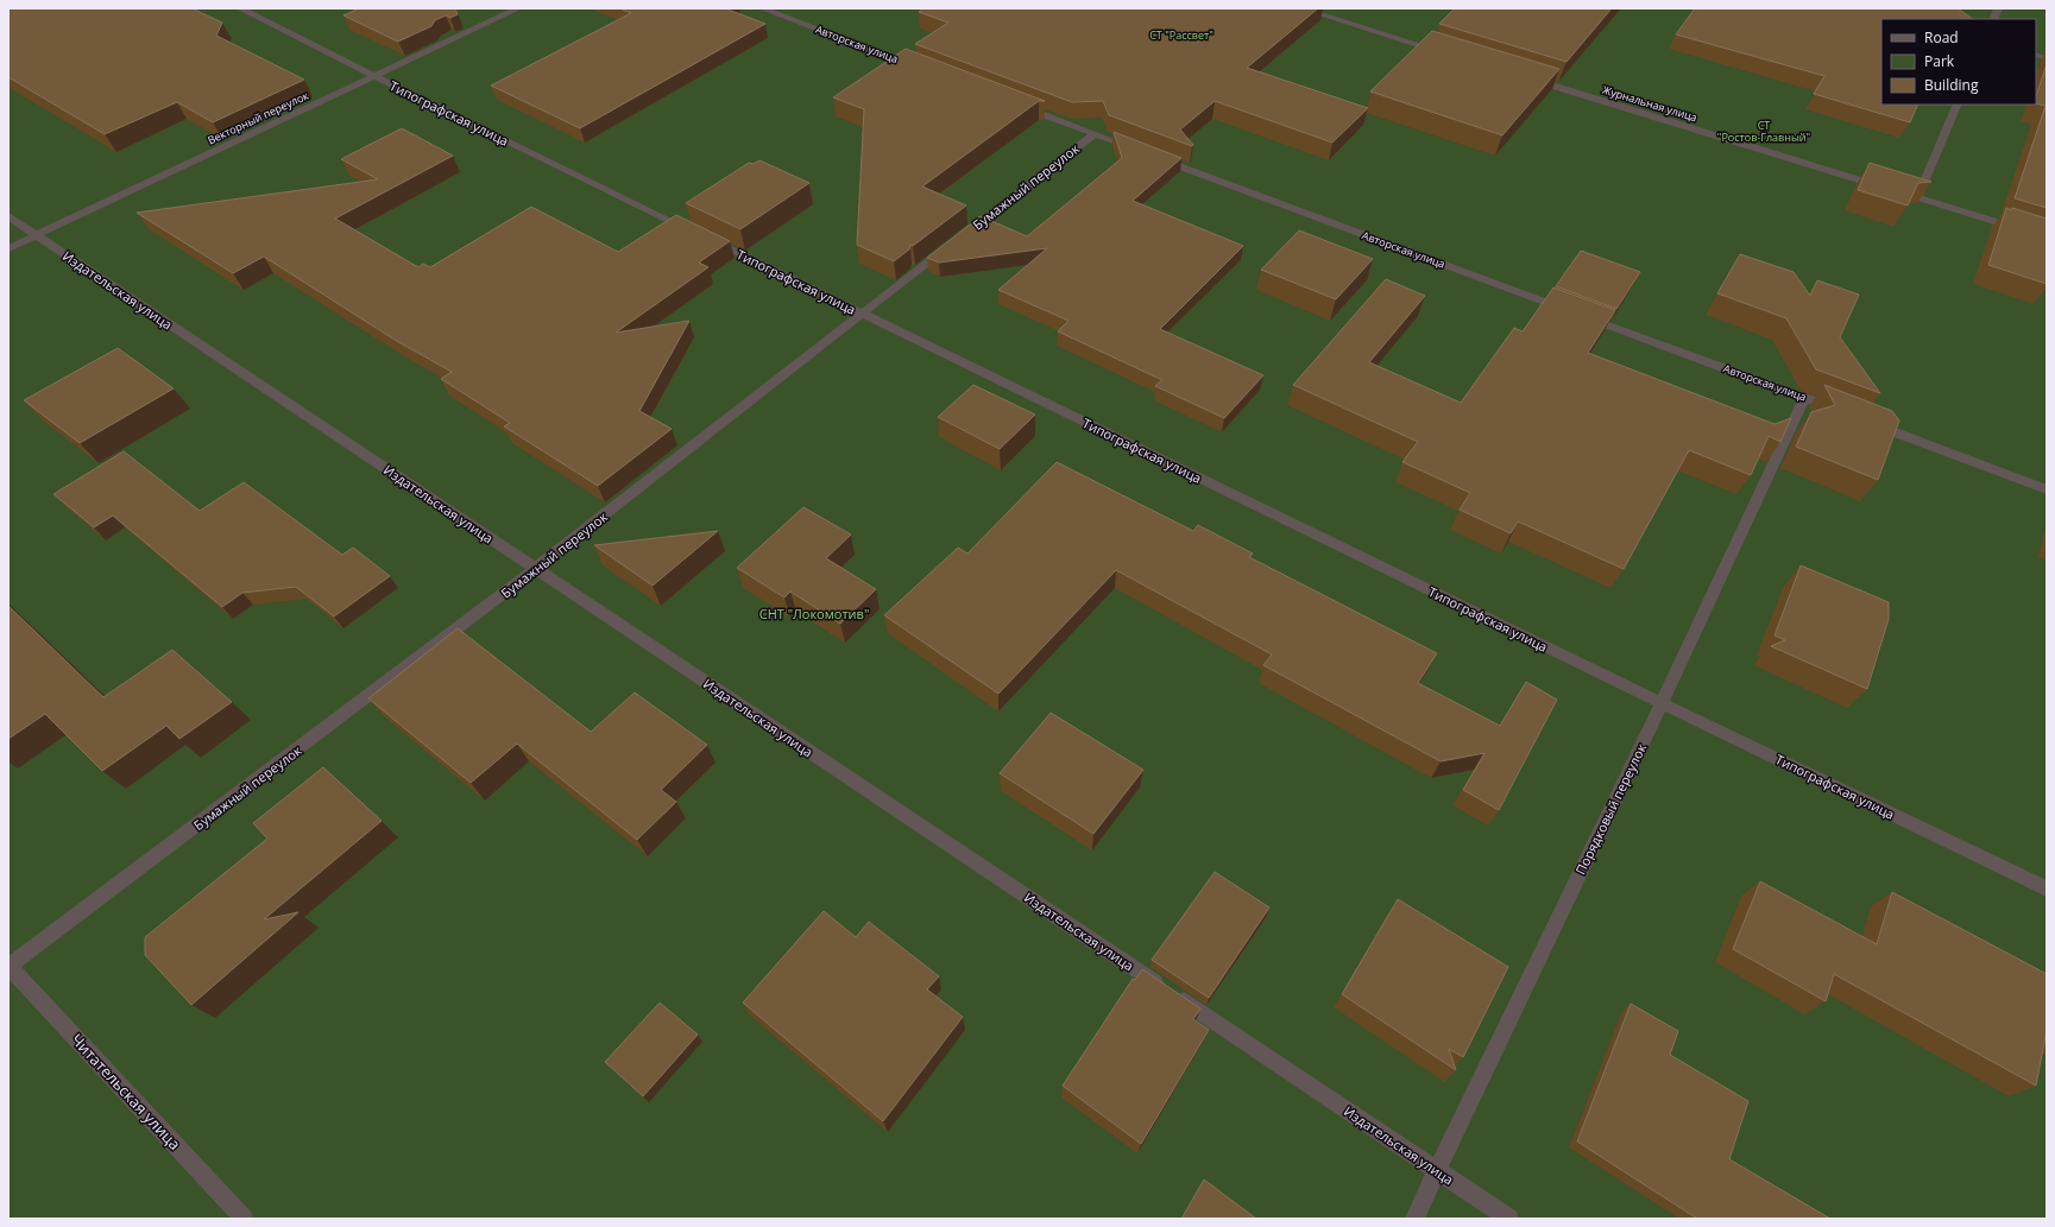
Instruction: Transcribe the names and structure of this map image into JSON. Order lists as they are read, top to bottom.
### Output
{
  "streets": {
    "street": [
      "Авторская улица",
      "Журнальная улица",
      "Типографская улица",
      "Векторный переулок",
      "Бумажный переулок",
      "Издательская улица",
      "Порядковый переулок",
      "Читательская улица"
    ]
  },
  "crossings": [
    ["Авторская улица", "Порядковый переулок"],
    ["Типографская улица", "Векторный переулок"],
    ["Типографская улица", "Бумажный переулок"],
    ["Типографская улица", "Порядковый переулок"],
    ["Векторный переулок", "Издательская улица"],
    ["Бумажный переулок", "Издательская улица"],
    ["Бумажный переулок", "Читательская улица"],
    ["Издательская улица", "Порядковый переулок"]
  ],
  "parks": ["СТ \"Рассвет\"", "СТ \"Ростов-Главный\"", "СНТ \"Локомотив\""],
  "legend": ["Road", "Park", "Building"]
}
